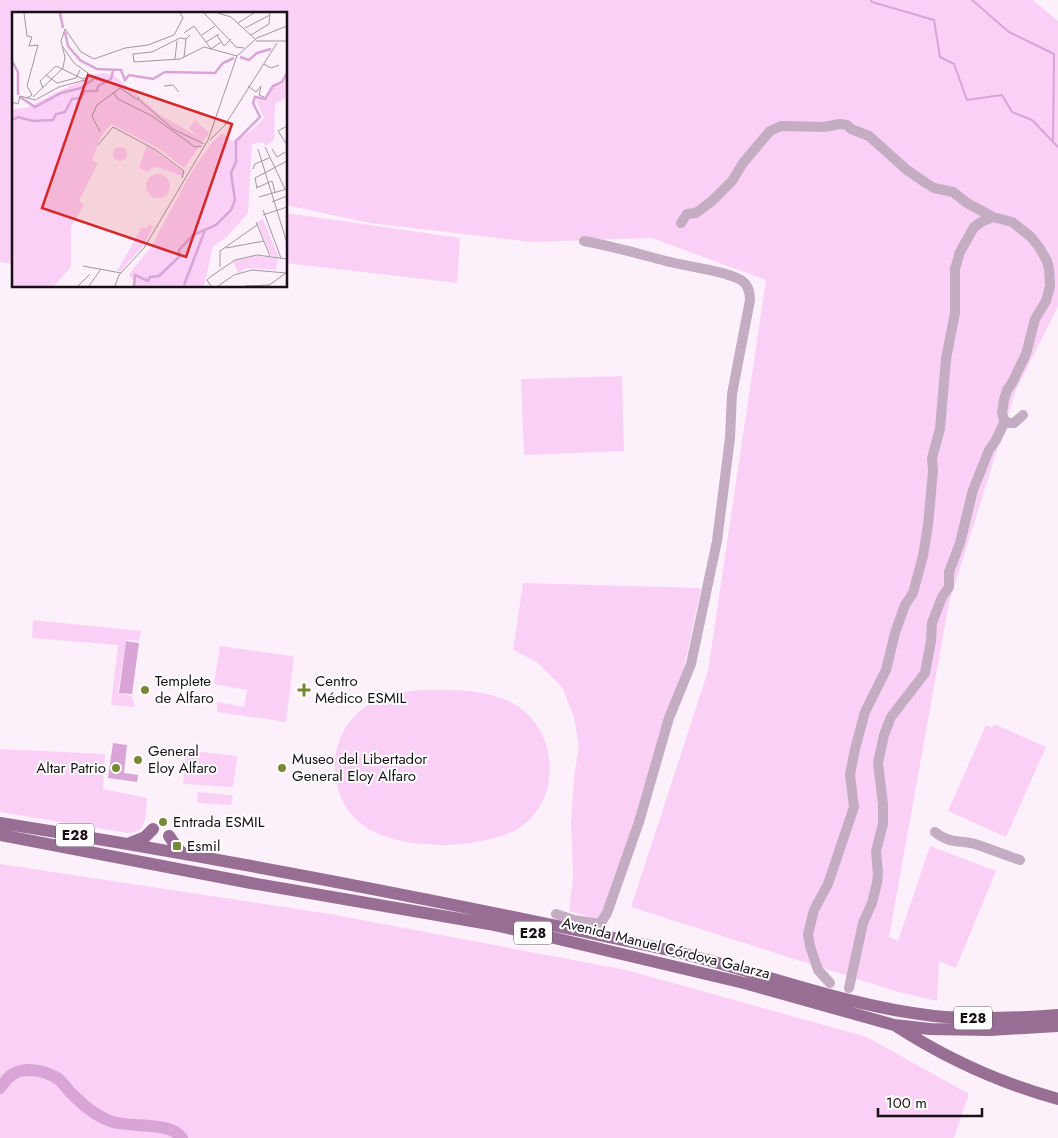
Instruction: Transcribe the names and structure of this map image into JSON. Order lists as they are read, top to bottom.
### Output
{
  "streets": {
    "main road": ["E28", "Avenida Manuel Córdova Galarza"]
  },
  "places": {
    "other": [
      "Templete de Alfaro",
      "General Eloy Alfaro",
      "Altar Patrio",
      "Museo del Libertador General Eloy Alfaro",
      "Entrada ESMIL"
    ],
    "health": ["Centro Médico ESMIL"],
    "transit": ["Esmil"]
  },
  "scale_bar": "100 m"
}
